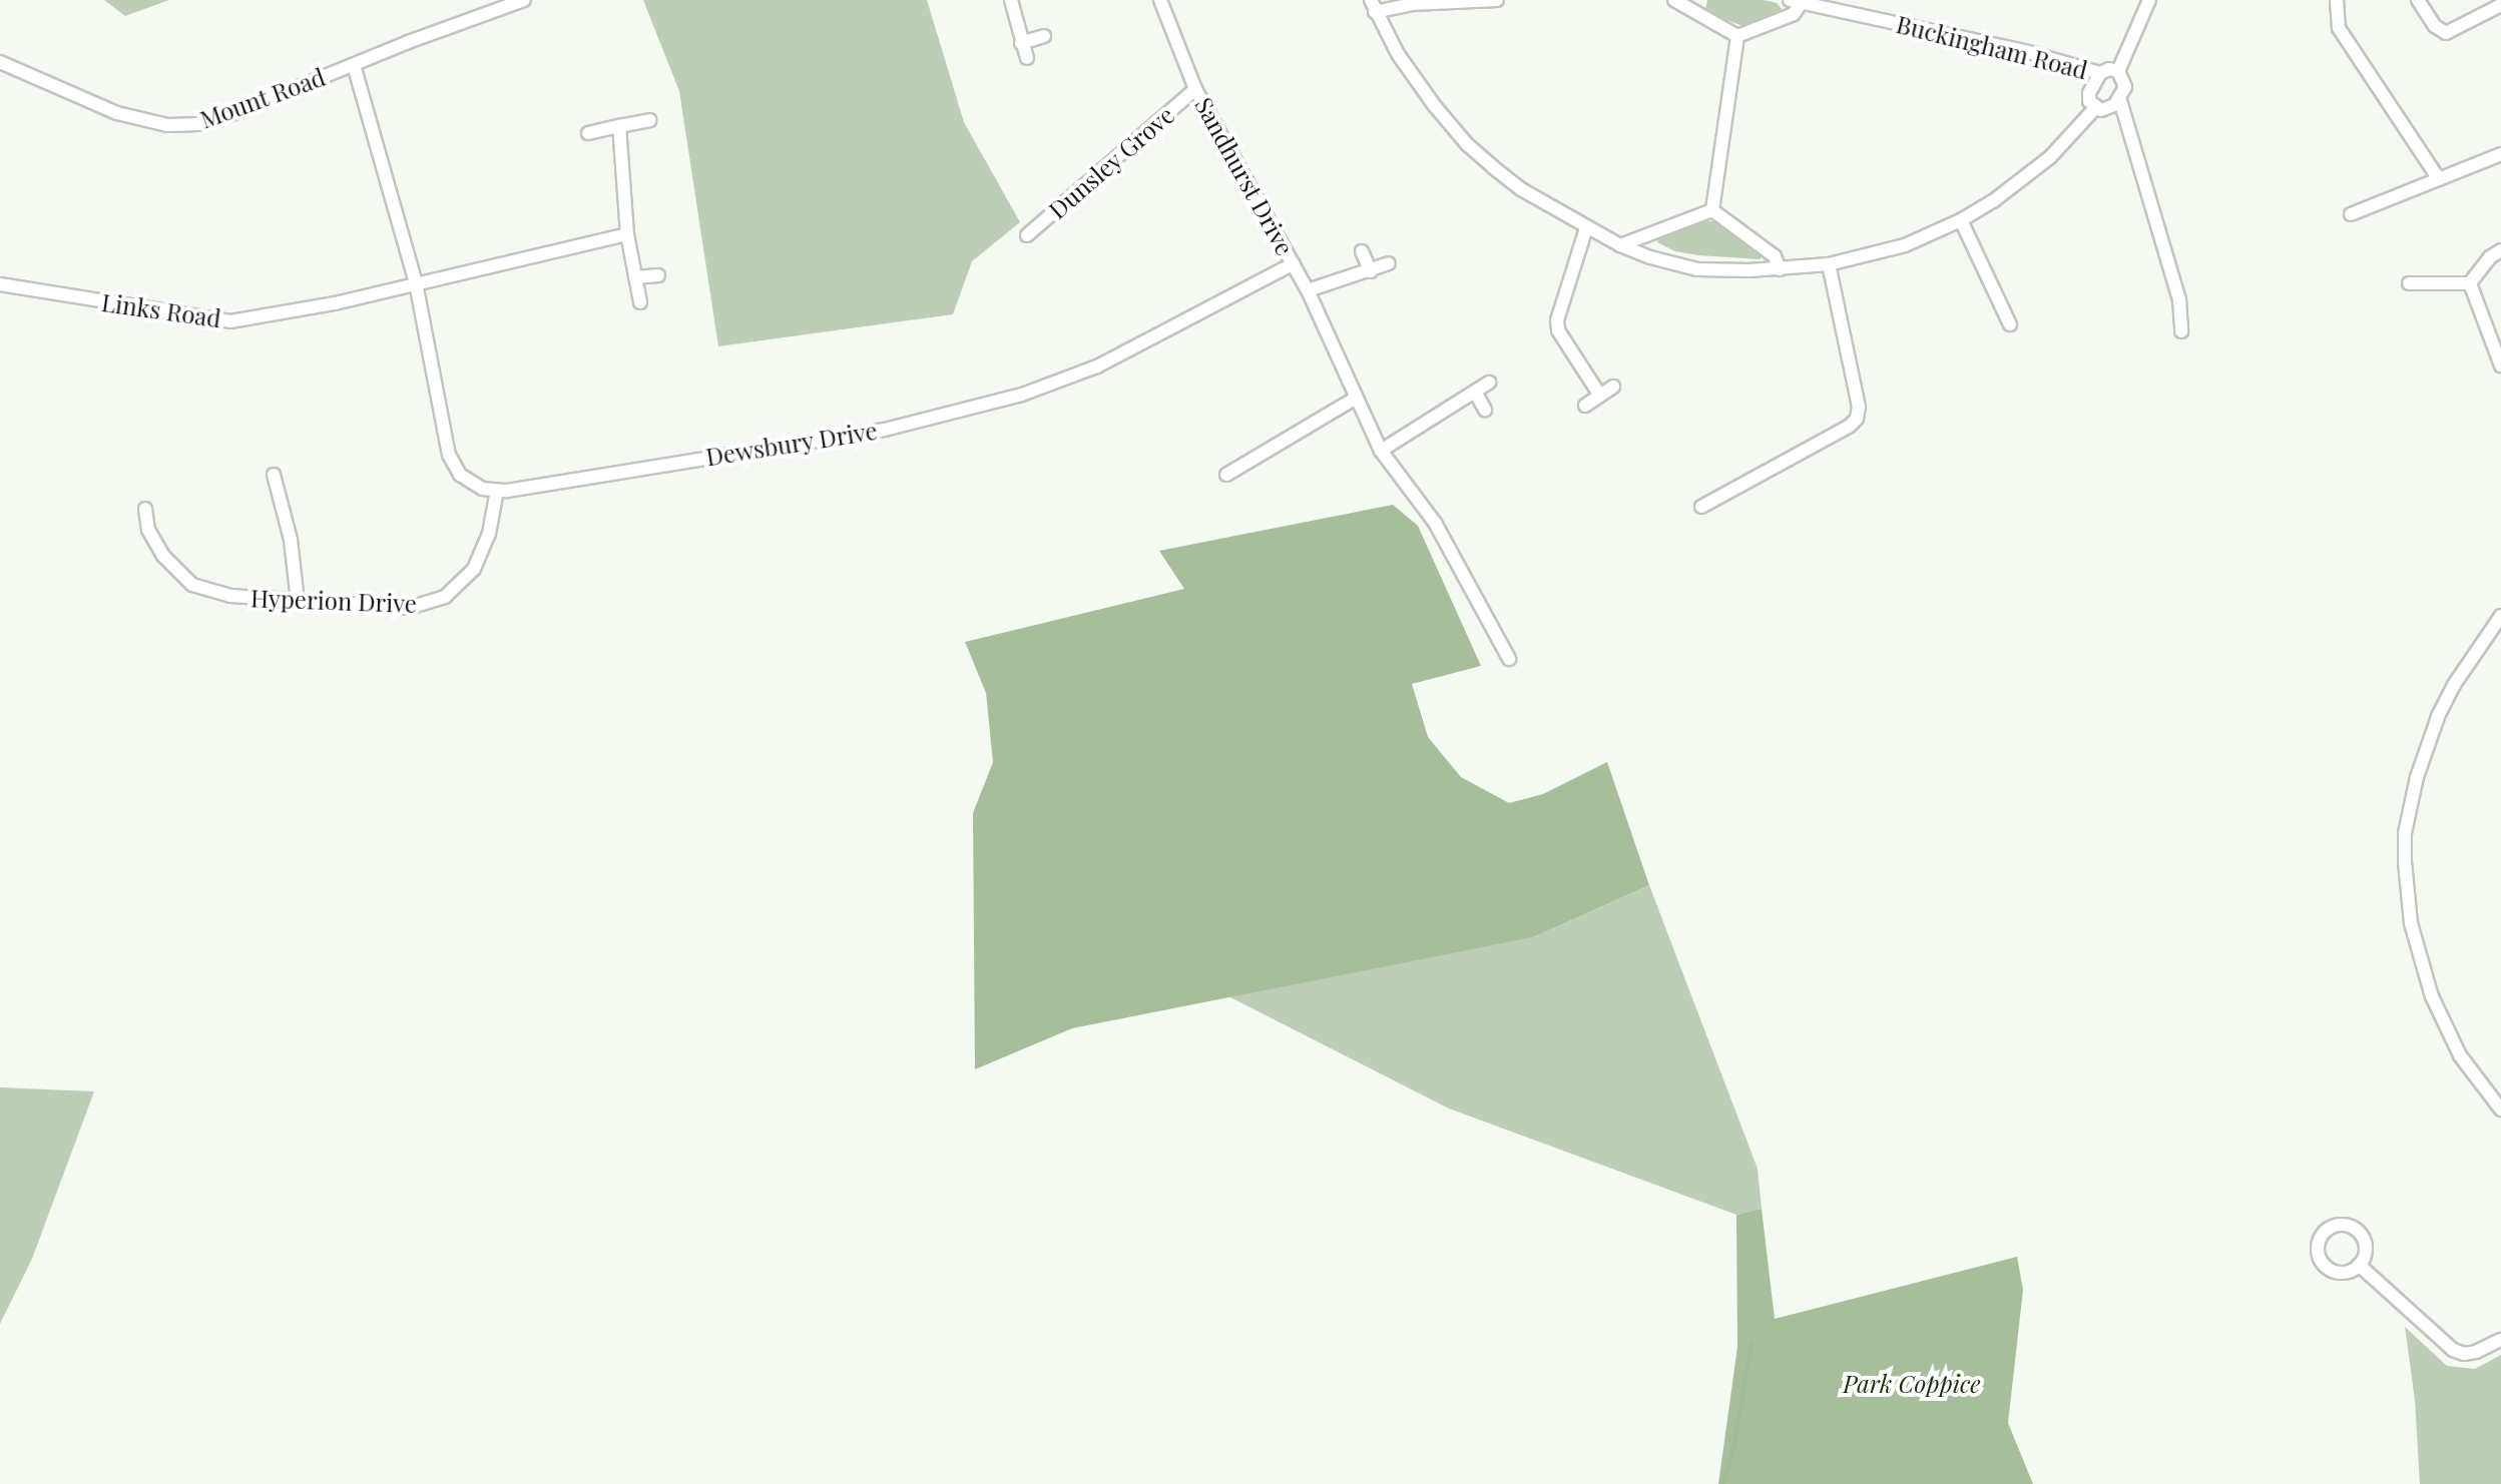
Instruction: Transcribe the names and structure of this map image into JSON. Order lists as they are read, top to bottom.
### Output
{
  "streets": {
    "street": [
      "Buckingham Road",
      "Mount Road",
      "Dunsley Grove",
      "Sandhurst Drive",
      "Links Road",
      "Dewsbury Drive",
      "Hyperion Drive"
    ]
  },
  "crossings": [
    ["Dunsley Grove", "Sandhurst Drive"],
    ["Sandhurst Drive", "Dewsbury Drive"],
    ["Dewsbury Drive", "Hyperion Drive"]
  ],
  "parks": ["Park Coppice"]
}
